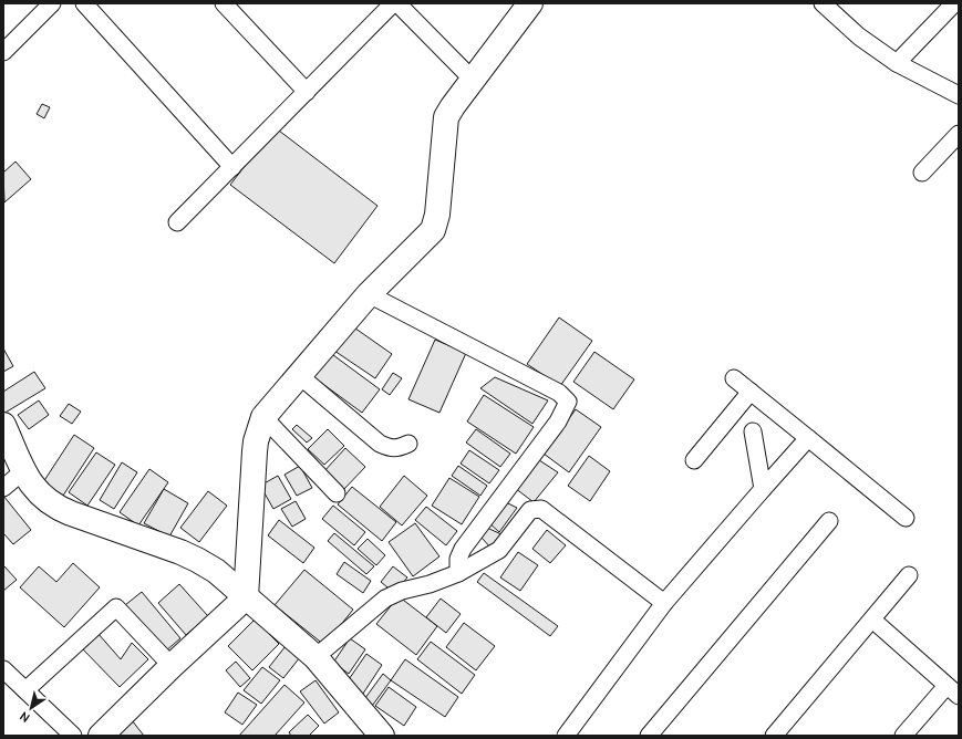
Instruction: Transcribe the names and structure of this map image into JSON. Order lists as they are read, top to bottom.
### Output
{
  "north": "bottom left"
}
